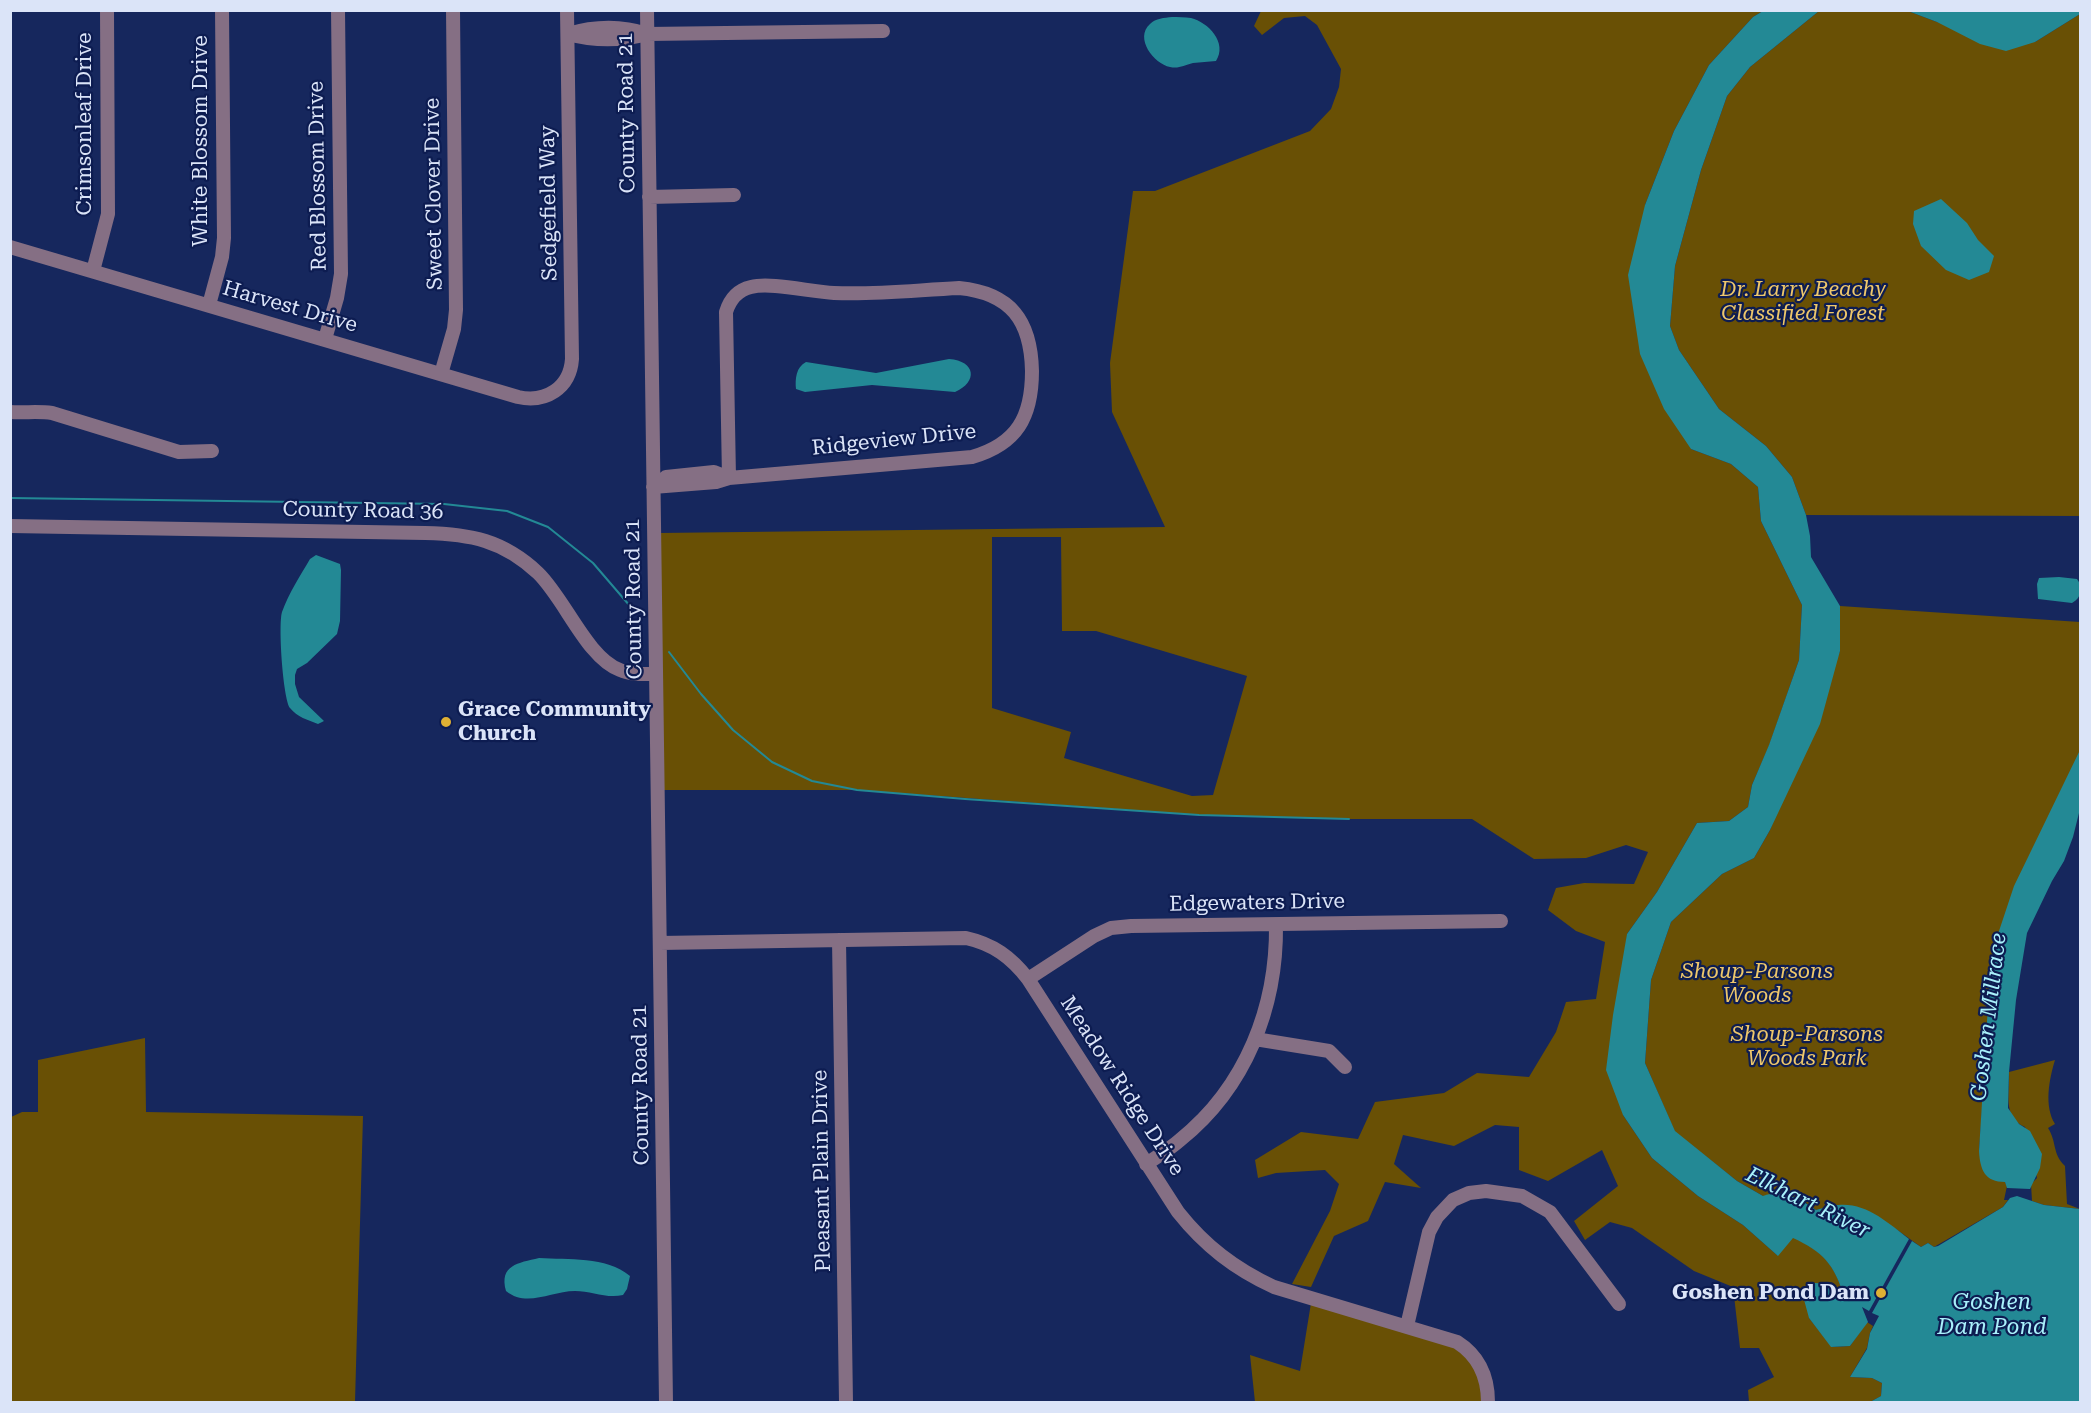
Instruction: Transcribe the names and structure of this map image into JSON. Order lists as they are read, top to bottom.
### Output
{
  "streets": {
    "street": [
      "County Road 21",
      "Crimsonleaf Drive",
      "White Blossom Drive",
      "Red Blossom Drive",
      "Sweet Clover Drive",
      "Sedgefield Way",
      "Harvest Drive",
      "Ridgeview Drive",
      "County Road 36",
      "Edgewaters Drive",
      "Meadow Ridge Drive",
      "Pleasant Plain Drive"
    ]
  },
  "crossings": [
    ["County Road 21", "Ridgeview Drive"],
    ["County Road 21", "County Road 36"],
    ["County Road 21", "Meadow Ridge Drive"],
    ["Crimsonleaf Drive", "Harvest Drive"],
    ["White Blossom Drive", "Harvest Drive"],
    ["Red Blossom Drive", "Harvest Drive"],
    ["Sweet Clover Drive", "Harvest Drive"],
    ["Sedgefield Way", "Harvest Drive"],
    ["Edgewaters Drive", "Meadow Ridge Drive"],
    ["Meadow Ridge Drive", "Pleasant Plain Drive"]
  ],
  "water": ["Goshen Millrace", "Elkhart River", "Goshen Dam Pond"],
  "parks": ["Dr. Larry Beachy Classified Forest", "Shoup-Parsons Woods", "Shoup-Parsons Woods Park"],
  "places": ["Grace Community Church", "Goshen Pond Dam"]
}
